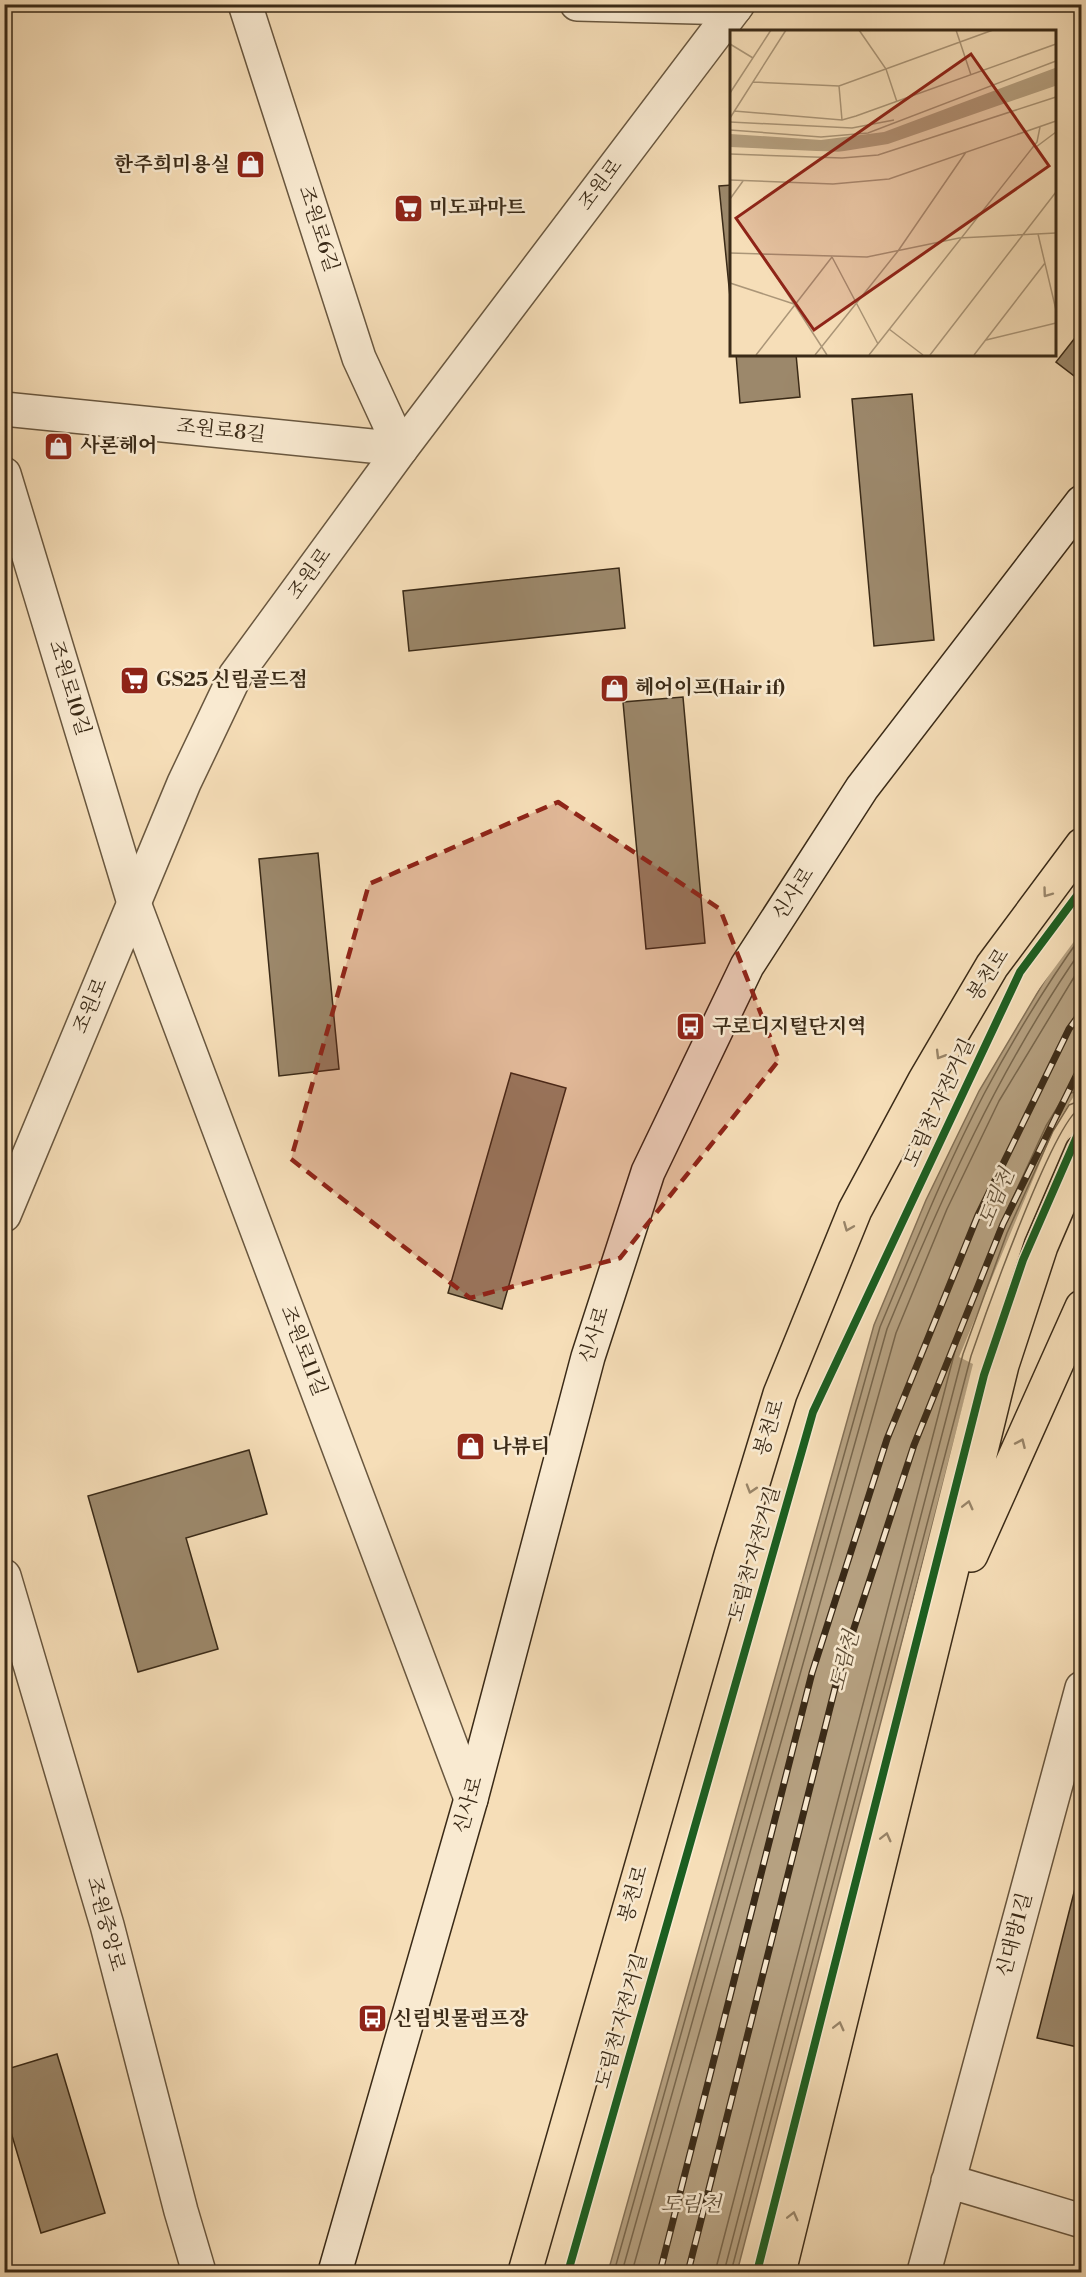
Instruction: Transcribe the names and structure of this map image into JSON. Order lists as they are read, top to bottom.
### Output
{
  "streets": {
    "main road": ["봉천로"],
    "street": [
      "조원로",
      "조원로6길",
      "조원로8길",
      "조원로10길",
      "신사로",
      "조원로11길",
      "조원중앙로",
      "신대방1길"
    ],
    "cycle path": ["도림천 자전거길"]
  },
  "crossings": [
    ["조원로", "조원로6길"],
    ["조원로", "조원로8길"],
    ["조원로", "조원로10길"],
    ["조원로", "조원로11길"],
    ["조원로6길", "조원로8길"],
    ["조원로10길", "조원로11길"],
    ["신사로", "조원로11길"]
  ],
  "water": ["도림천"],
  "places": {
    "shop": [
      "한주희미용실",
      "사론헤어",
      "헤어이프(Hair if)",
      "나뷰티"
    ],
    "supermarket": ["미도파마트", "GS25 신림골드점"],
    "bus stop": ["구로디지털단지역", "신림빗물펌프장"]
  }
}
